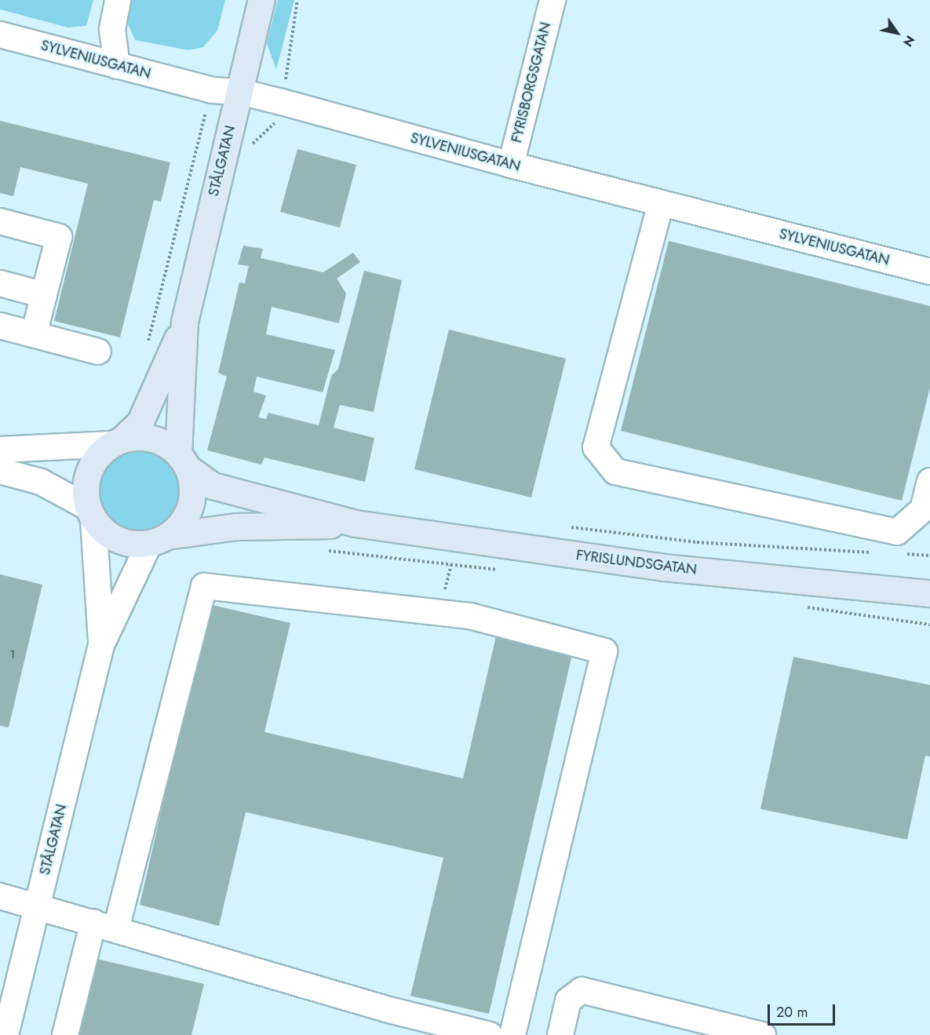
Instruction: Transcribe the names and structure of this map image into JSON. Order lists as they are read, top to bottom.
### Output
{
  "streets": {
    "main road": ["STÅLGATAN", "FYRISLUNDSGATAN"],
    "street": ["SYLVENIUSGATAN", "FYRISBORGSGATAN"]
  },
  "crossings": [
    ["SYLVENIUSGATAN", "FYRISBORGSGATAN"],
    ["SYLVENIUSGATAN", "STÅLGATAN"],
    ["STÅLGATAN", "FYRISLUNDSGATAN"]
  ],
  "house_numbers": ["1"],
  "scale_bar": "20 m",
  "north": "bottom right"
}
